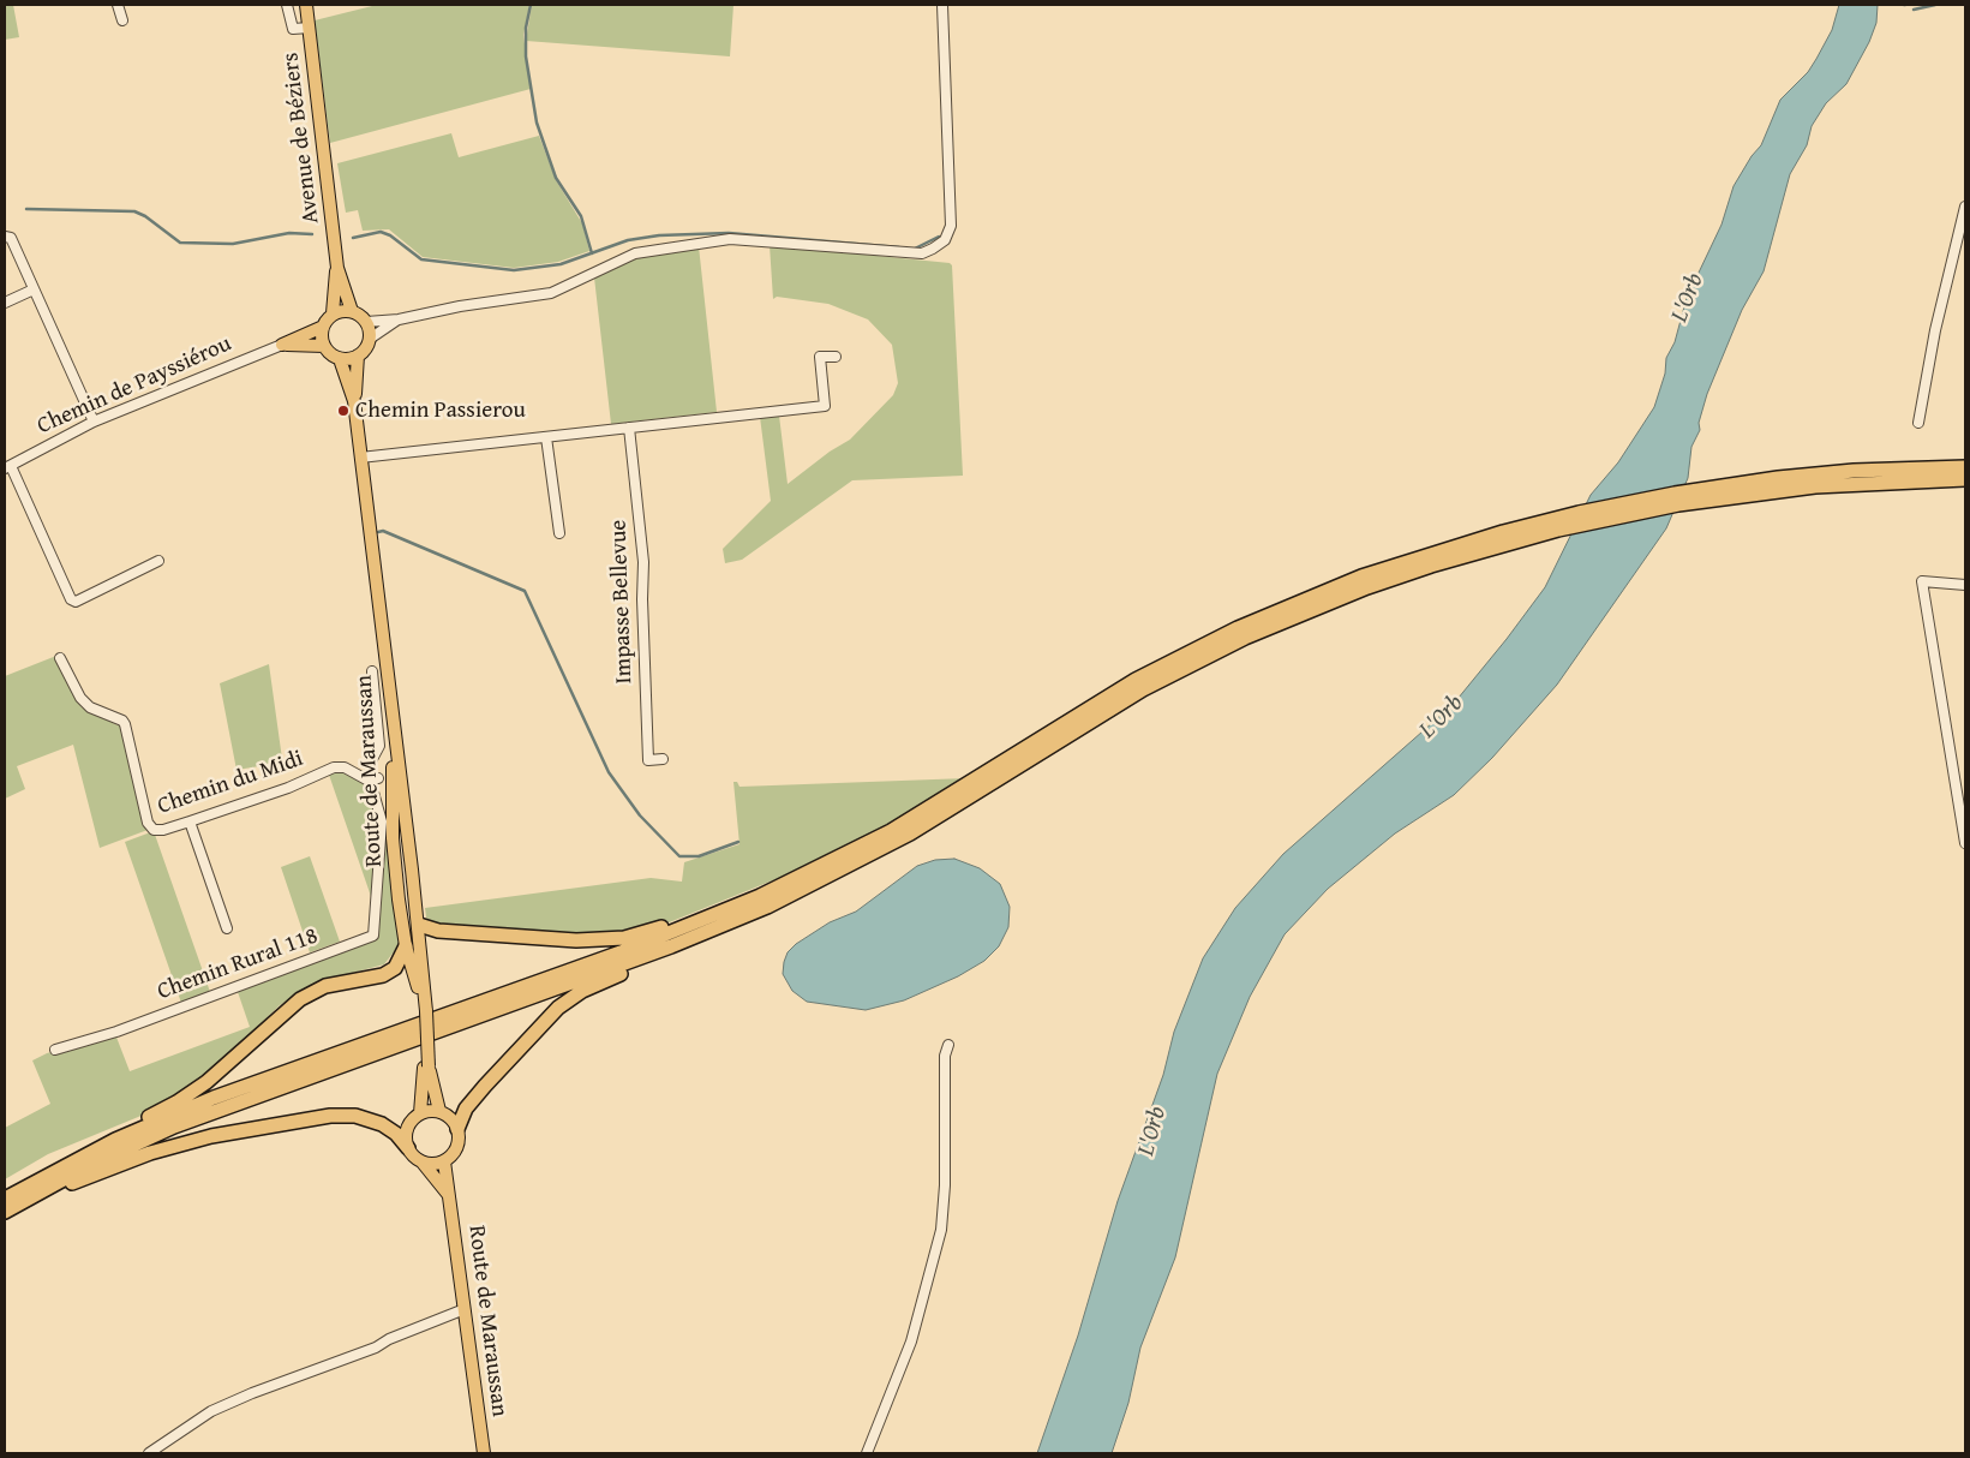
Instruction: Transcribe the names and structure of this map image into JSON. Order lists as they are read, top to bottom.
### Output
{
  "streets": {
    "main road": ["Avenue de Béziers", "Chemin de Payssiérou", "Route de Maraussan"],
    "street": ["Impasse Bellevue", "Chemin du Midi", "Chemin Rural 118"]
  },
  "crossings": [
    ["Avenue de Béziers", "Chemin de Payssiérou"],
    ["Route de Maraussan", "Chemin du Midi"],
    ["Chemin du Midi", "Chemin Rural 118"]
  ],
  "water": ["L'Orb"],
  "places": ["Chemin Passierou"]
}
